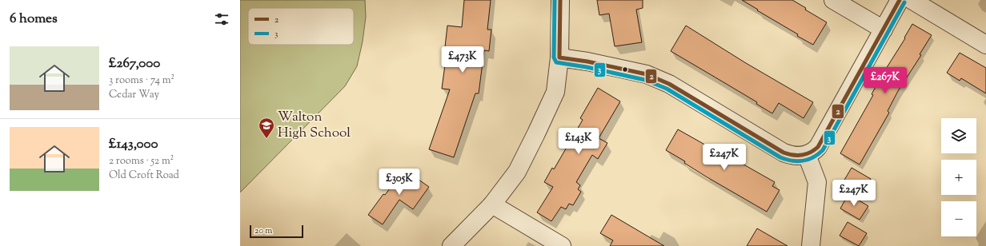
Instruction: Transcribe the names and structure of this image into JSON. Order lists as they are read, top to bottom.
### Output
{
  "places": {
    "school or university": ["Walton High School"]
  },
  "lines": ["transit line 2", "transit line 3"],
  "legend": ["2", "3"],
  "scale_bar": "20 m",
  "page": {
    "heading": "6 homes",
    "list": [
      {
        "name": "£267,000",
        "note": "3 rooms · 74 m² · Cedar Way"
      },
      {
        "name": "£143,000",
        "note": "2 rooms · 52 m² · Old Croft Road"
      }
    ],
    "price": [
      "£473K",
      "£267K",
      "£143K",
      "£247K",
      "£305K",
      "£247K"
    ],
    "map_buttons": ["+", "−"],
    "scale": "20 m"
  }
}
